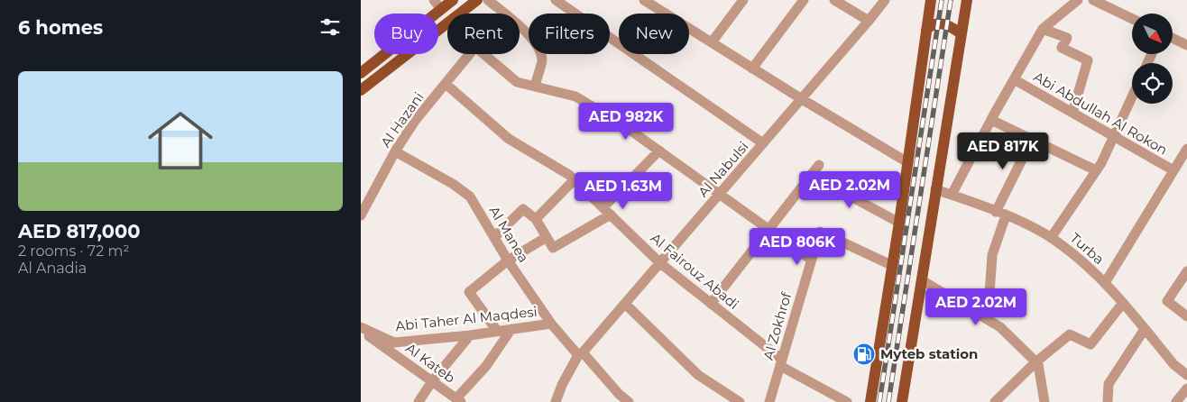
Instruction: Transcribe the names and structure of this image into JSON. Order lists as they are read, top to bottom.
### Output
{
  "streets": {
    "street": [
      "Abi Abdullah Al Rokon",
      "Al Hazani",
      "Al Nabulsi",
      "Al Manea",
      "Turba",
      "Al Fairouz Abadi",
      "Abi Taher Al Maqdesi",
      "Al Zokhrof",
      "Al Kateb"
    ]
  },
  "crossings": [
    ["Al Hazani", "Al Manea"],
    ["Al Hazani", "Al Fairouz Abadi"],
    ["Al Nabulsi", "Al Manea"],
    ["Al Nabulsi", "Al Fairouz Abadi"],
    ["Al Manea", "Abi Taher Al Maqdesi"],
    ["Al Fairouz Abadi", "Al Zokhrof"],
    ["Abi Taher Al Maqdesi", "Al Kateb"]
  ],
  "places": {
    "fuel station": ["Myteb station"]
  },
  "north": "bottom right",
  "page": {
    "heading": "6 homes",
    "chip": [
      "Buy",
      "Rent",
      "Filters",
      "New"
    ],
    "list": [
      {
        "name": "AED 817,000",
        "note": "2 rooms · 72 m² · Al Anadia"
      }
    ],
    "price": [
      "AED 982K",
      "AED 817K",
      "AED 2.02M",
      "AED 1.63M",
      "AED 806K",
      "AED 2.02M"
    ]
  }
}
